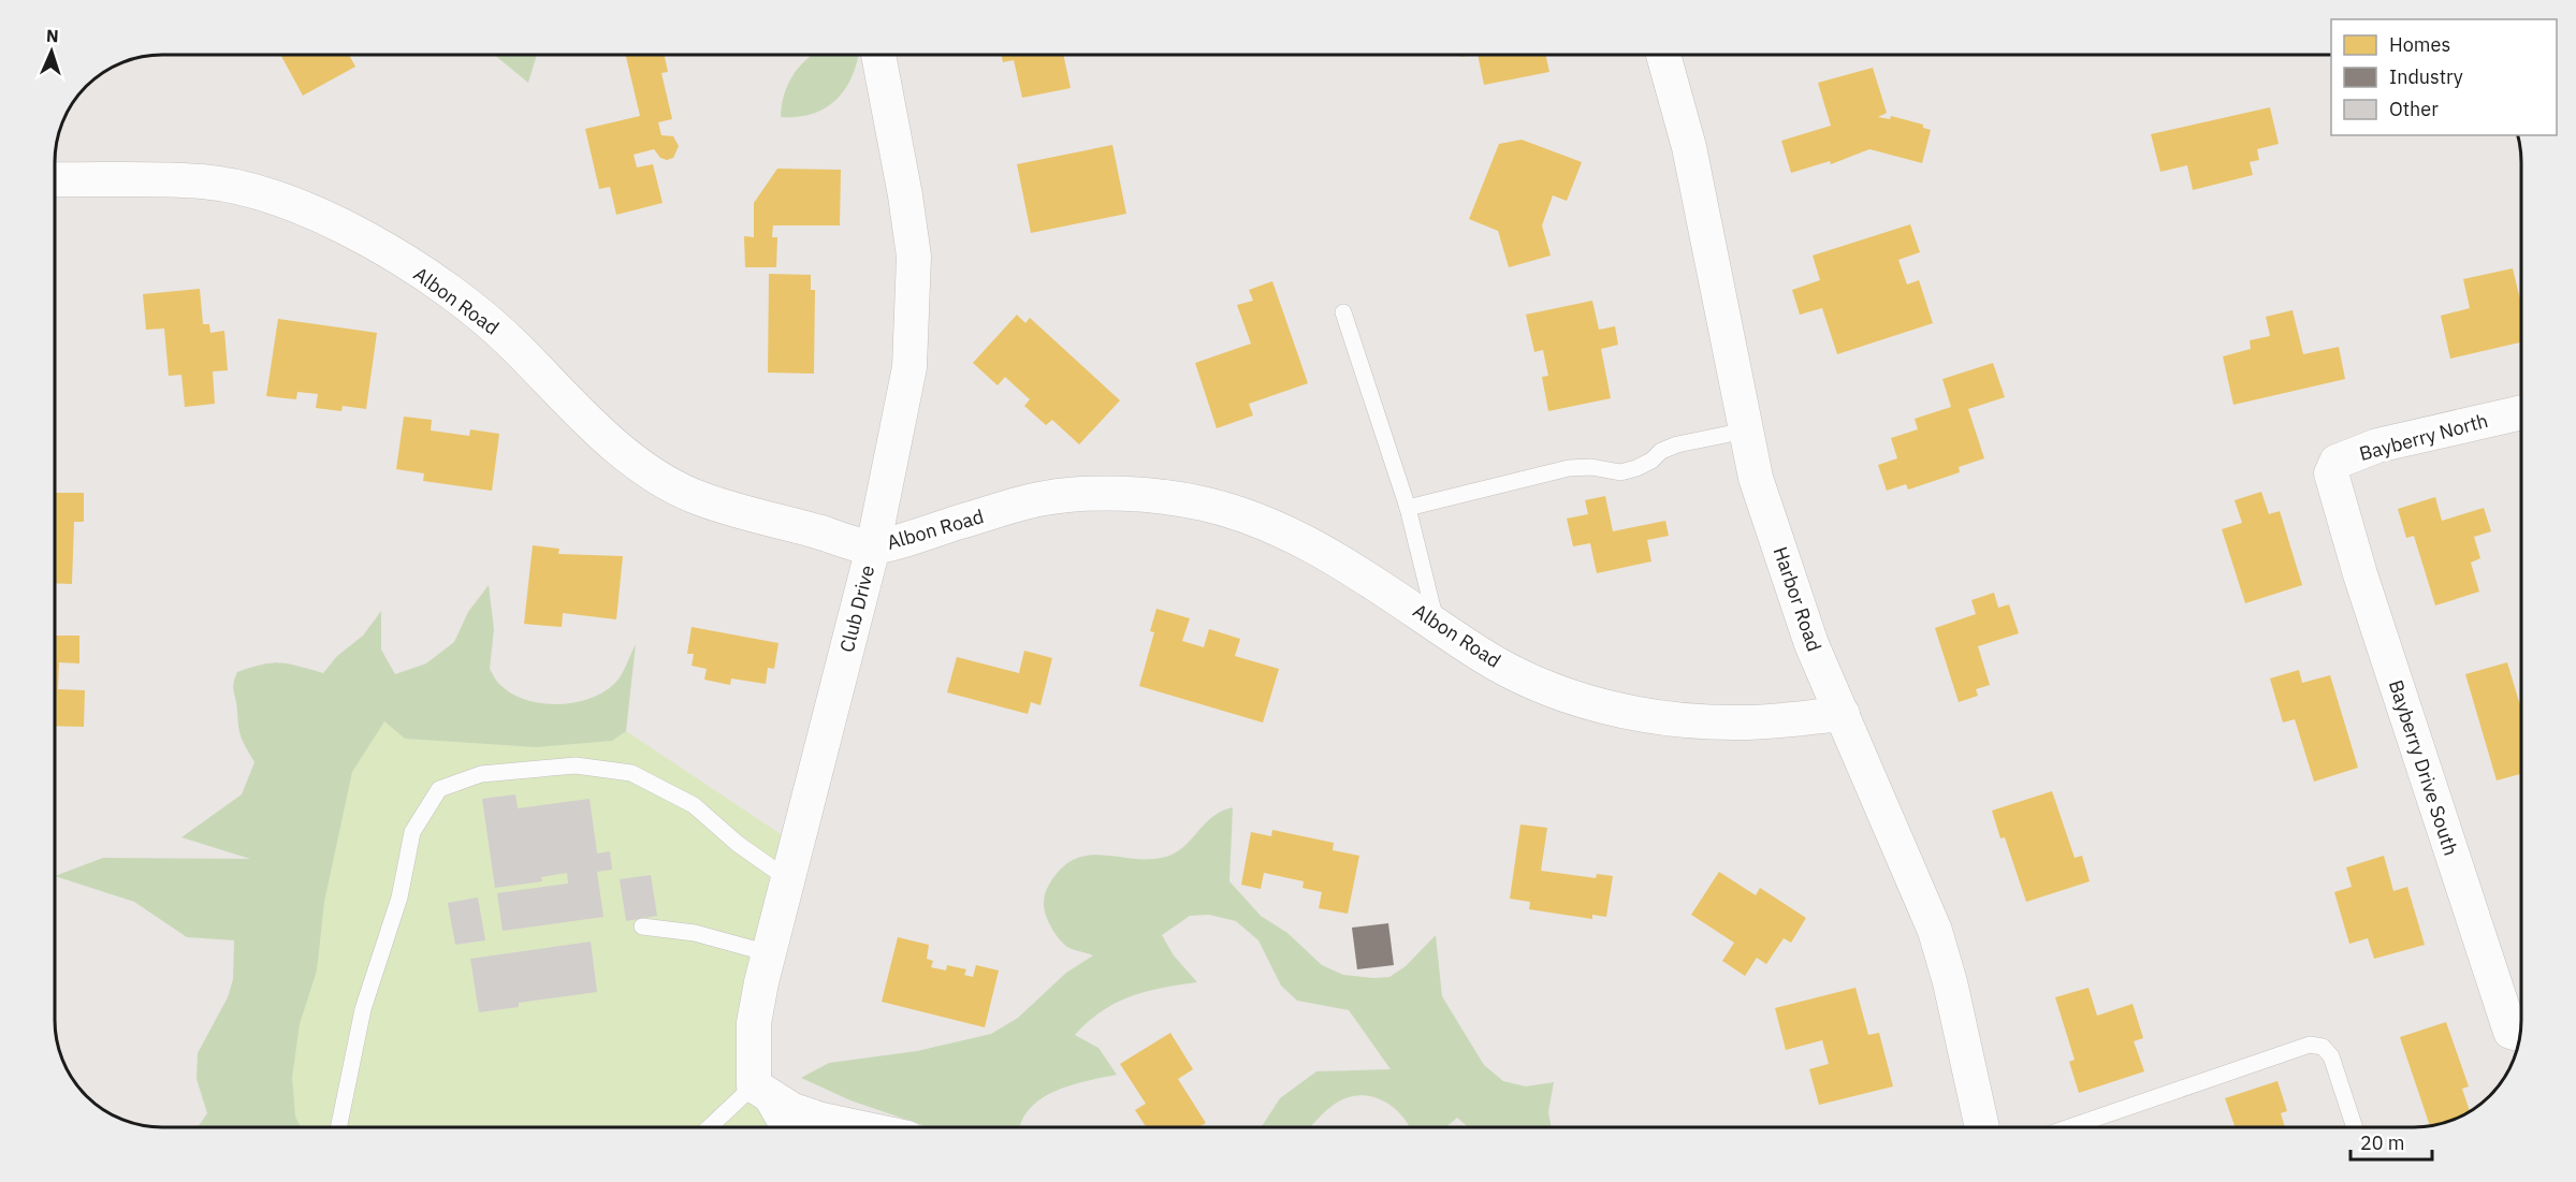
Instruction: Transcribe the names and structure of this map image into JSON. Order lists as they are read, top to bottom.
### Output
{
  "streets": {
    "street": [
      "Albon Road",
      "Bayberry North",
      "Harbor Road",
      "Club Drive",
      "Bayberry Drive South"
    ]
  },
  "crossings": [
    ["Albon Road", "Harbor Road"],
    ["Albon Road", "Club Drive"],
    ["Bayberry North", "Bayberry Drive South"]
  ],
  "legend": ["Homes", "Industry", "Other"],
  "scale_bar": "20 m",
  "north": "top"
}
